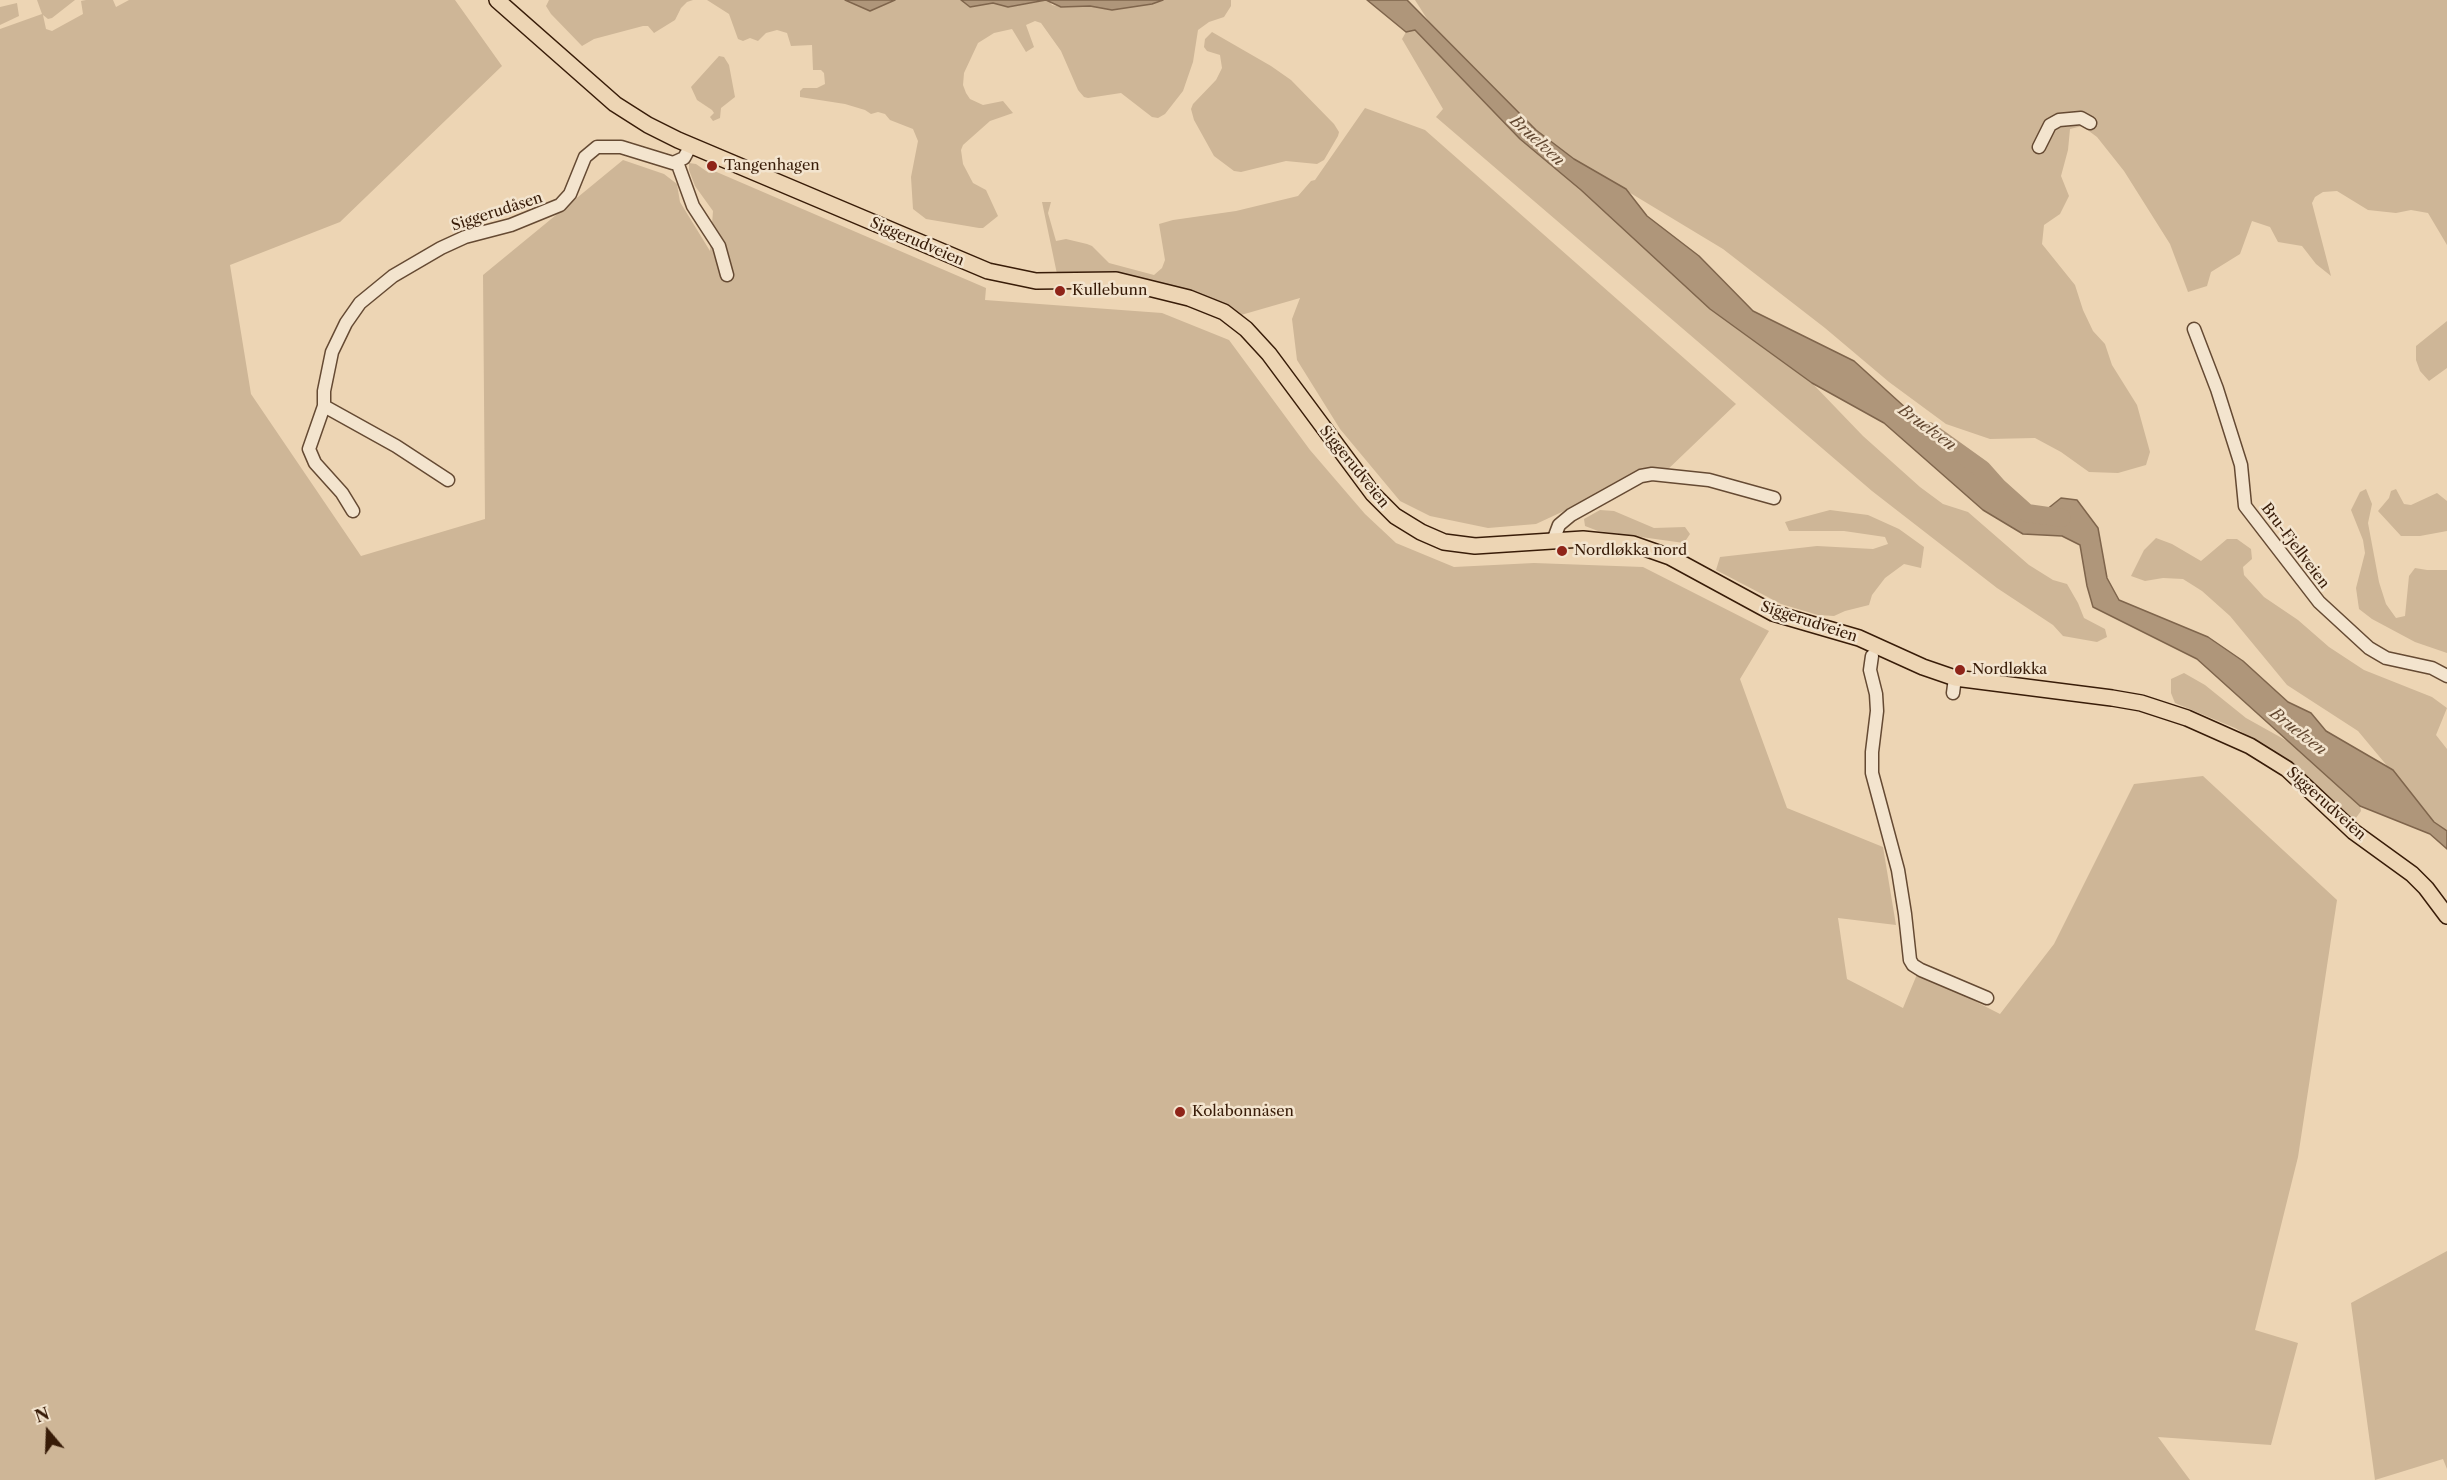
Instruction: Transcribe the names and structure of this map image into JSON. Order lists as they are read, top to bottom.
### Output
{
  "streets": {
    "main road": ["Siggerudveien"],
    "street": ["Siggerudåsen", "Bru-Fjellveien"]
  },
  "water": ["Bruelven"],
  "places": [
    "Tangenhagen",
    "Kullebunn",
    "Nordløkka nord",
    "Nordløkka",
    "Kolabonnåsen"
  ],
  "north": "top"
}
